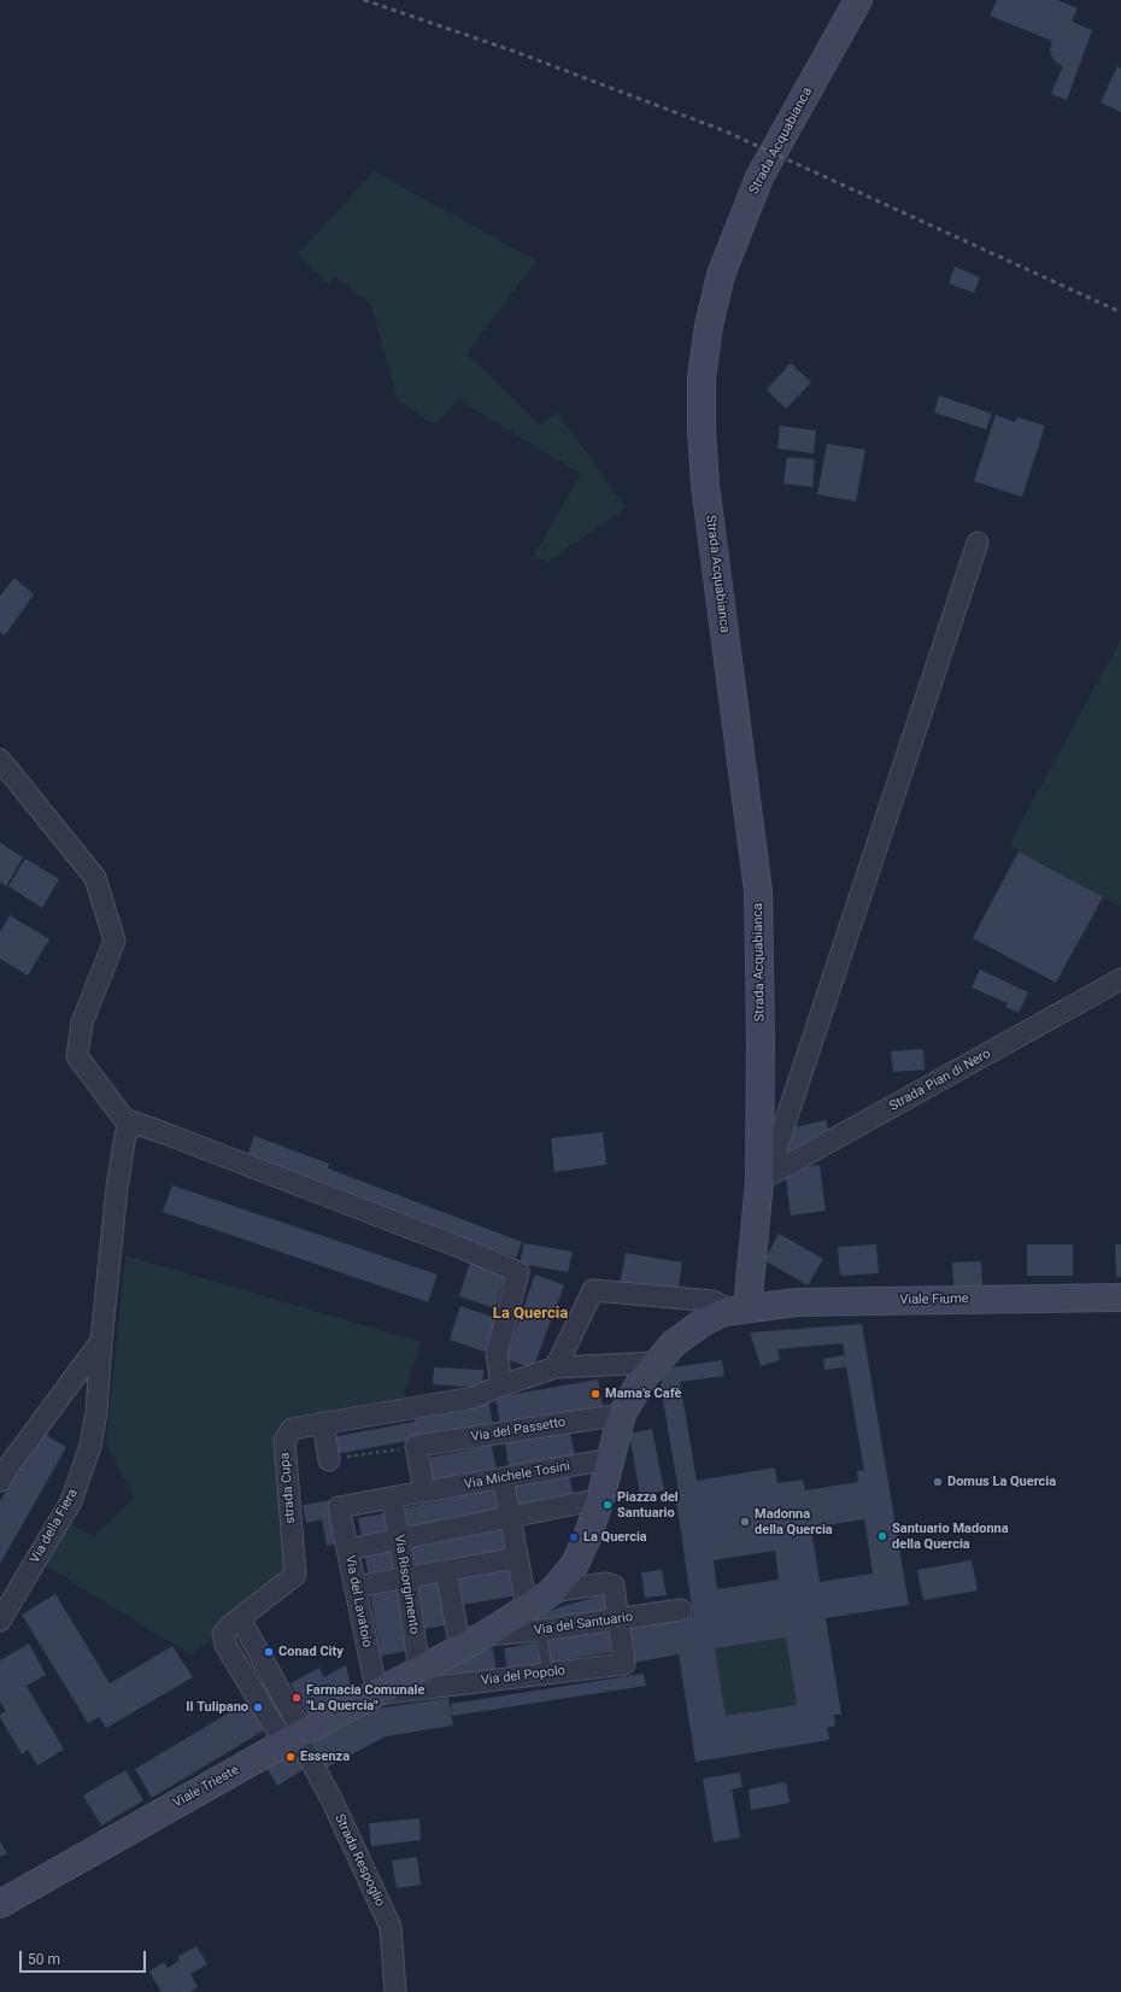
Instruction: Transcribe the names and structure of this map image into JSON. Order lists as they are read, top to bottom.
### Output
{
  "streets": {
    "street": [
      "Strada Acquabianca",
      "Strada Pian di Nero",
      "Viale Fiume",
      "Via del Passetto",
      "Via Michele Tosini",
      "strada Cupa",
      "Via della Fiera",
      "Via Risorgimento",
      "Via del Lavatoio",
      "Via del Santuario",
      "Via del Popolo",
      "Viale Trieste",
      "Strada Respoglio"
    ]
  },
  "crossings": [
    ["Strada Acquabianca", "Strada Pian di Nero"],
    ["Strada Acquabianca", "Viale Fiume"],
    ["Strada Acquabianca", "Via del Santuario"],
    ["Viale Fiume", "Via del Santuario"],
    ["Via del Passetto", "Via del Santuario"],
    ["Via Michele Tosini", "Via Risorgimento"],
    ["Via Michele Tosini", "Via del Lavatoio"],
    ["Via Michele Tosini", "Via del Santuario"],
    ["strada Cupa", "Via del Santuario"],
    ["strada Cupa", "Strada Respoglio"],
    ["Via Risorgimento", "Via del Santuario"],
    ["Via Risorgimento", "Viale Trieste"],
    ["Via del Lavatoio", "Via del Popolo"],
    ["Via del Lavatoio", "Viale Trieste"],
    ["Via del Santuario", "Via del Popolo"],
    ["Via del Santuario", "Viale Trieste"],
    ["Via del Popolo", "Viale Trieste"],
    ["Viale Trieste", "Strada Respoglio"]
  ],
  "districts": ["La Quercia"],
  "places": [
    "Mama’s Cafè",
    "Domus La Quercia",
    "Piazza del Santuario",
    "Madonna della Quercia",
    "Santuario Madonna della Quercia",
    "La Quercia",
    "Conad City",
    "Farmacia Comunale \"La Quercia\"",
    "Il Tulipano",
    "Essenza"
  ],
  "scale_bar": "50 m"
}
